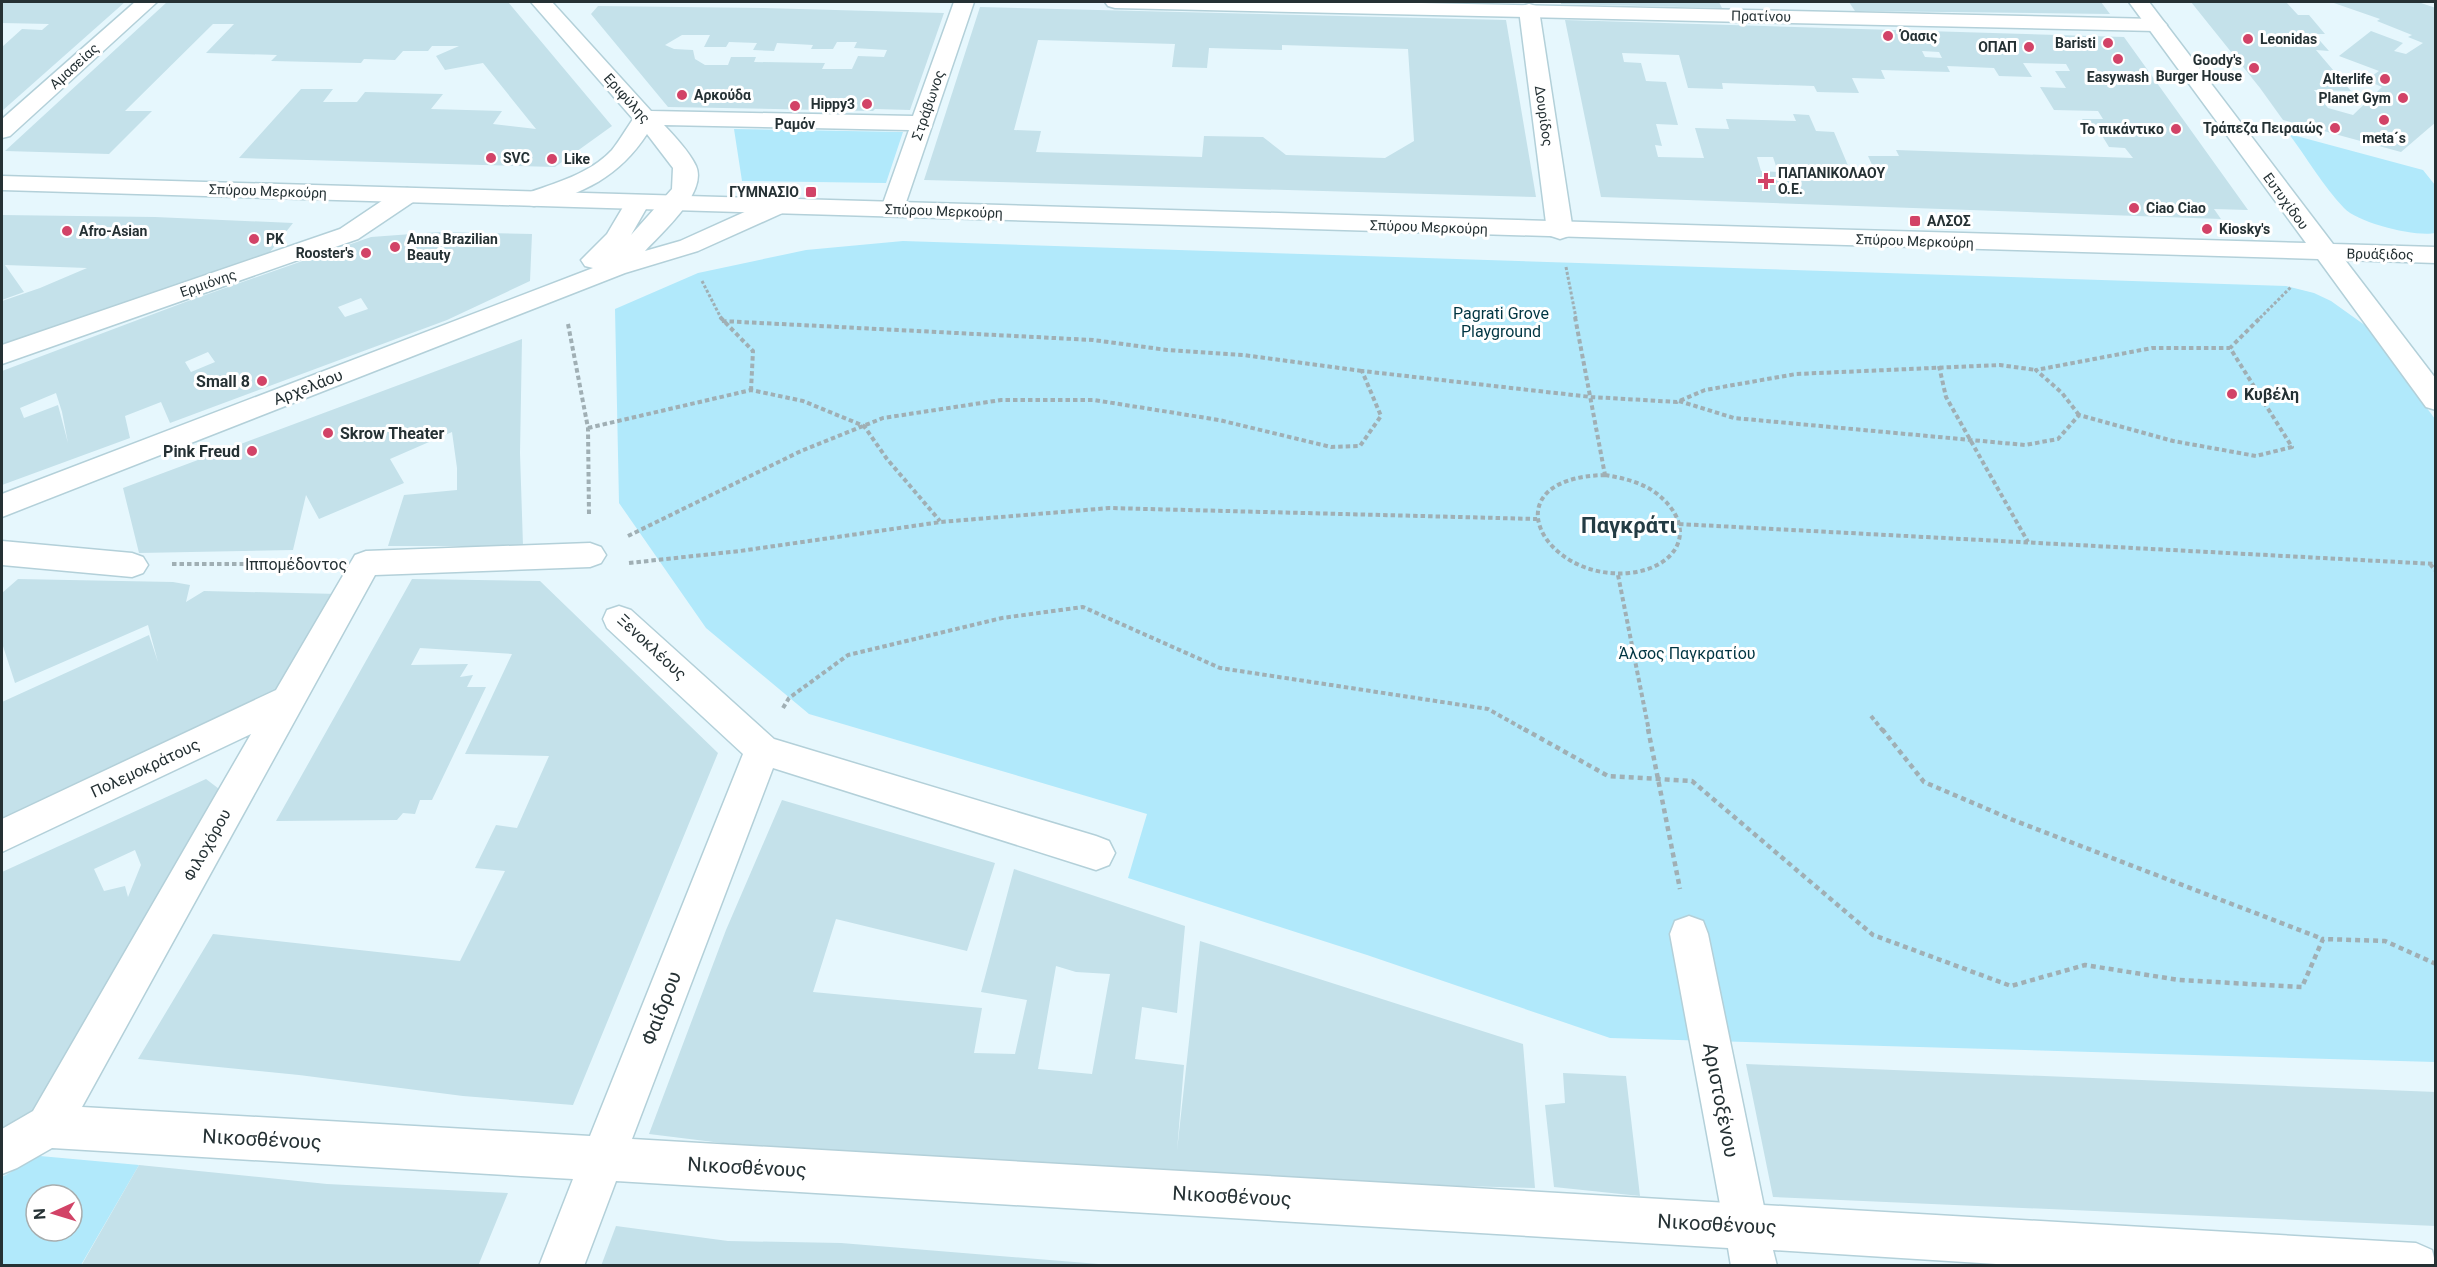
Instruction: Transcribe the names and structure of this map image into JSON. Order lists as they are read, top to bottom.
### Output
{
  "streets": {
    "street": [
      "Πρατίνου",
      "Αμασείας",
      "Εριφύλης",
      "Στράβωνος",
      "Δουρίδος",
      "Σπύρου Μερκούρη",
      "Ευτυχίδου",
      "Βρυάξιδος",
      "Ερμιόνης",
      "Αρχελάου",
      "Ιππομέδοντος",
      "Ξενοκλέους",
      "Πολεμοκράτους",
      "Φιλοχόρου",
      "Φαίδρου",
      "Αριστοξένου",
      "Νικοσθένους"
    ]
  },
  "crossings": [
    ["Πρατίνου", "Δουρίδος"],
    ["Πρατίνου", "Ευτυχίδου"],
    ["Εριφύλης", "Σπύρου Μερκούρη"],
    ["Εριφύλης", "Αρχελάου"],
    ["Στράβωνος", "Σπύρου Μερκούρη"],
    ["Δουρίδος", "Σπύρου Μερκούρη"],
    ["Σπύρου Μερκούρη", "Ευτυχίδου"],
    ["Σπύρου Μερκούρη", "Βρυάξιδος"],
    ["Σπύρου Μερκούρη", "Ερμιόνης"],
    ["Σπύρου Μερκούρη", "Αρχελάου"],
    ["Ευτυχίδου", "Βρυάξιδος"],
    ["Ιππομέδοντος", "Φιλοχόρου"],
    ["Ξενοκλέους", "Φαίδρου"],
    ["Πολεμοκράτους", "Φιλοχόρου"],
    ["Φιλοχόρου", "Νικοσθένους"],
    ["Φαίδρου", "Νικοσθένους"],
    ["Αριστοξένου", "Νικοσθένους"]
  ],
  "districts": ["Παγκράτι"],
  "parks": ["Pagrati Grove Playground", "Άλσος Παγκρατίου"],
  "places": {
    "other": [
      "Όασις",
      "Leonidas",
      "Baristi",
      "ΟΠΑΠ",
      "Easywash",
      "Goody's Burger House",
      "Alterlife",
      "Αρκούδα",
      "Planet Gym",
      "Hippy3",
      "Ραμόν",
      "meta´s",
      "Τράπεζα Πειραιώς",
      "Το πικάντικο",
      "SVC",
      "Like",
      "Ciao Ciao",
      "Kiosky's",
      "Afro-Asian",
      "PK",
      "Anna Brazilian Beauty",
      "Rooster's",
      "Small 8",
      "Κυβέλη",
      "Skrow Theater",
      "Pink Freud"
    ],
    "health": ["ΠΑΠΑΝΙΚΟΛΑΟΥ Ο.Ε."],
    "transit": ["ΓΥΜΝΑΣΙΟ", "ΑΛΣΟΣ"]
  },
  "north": "left"
}
